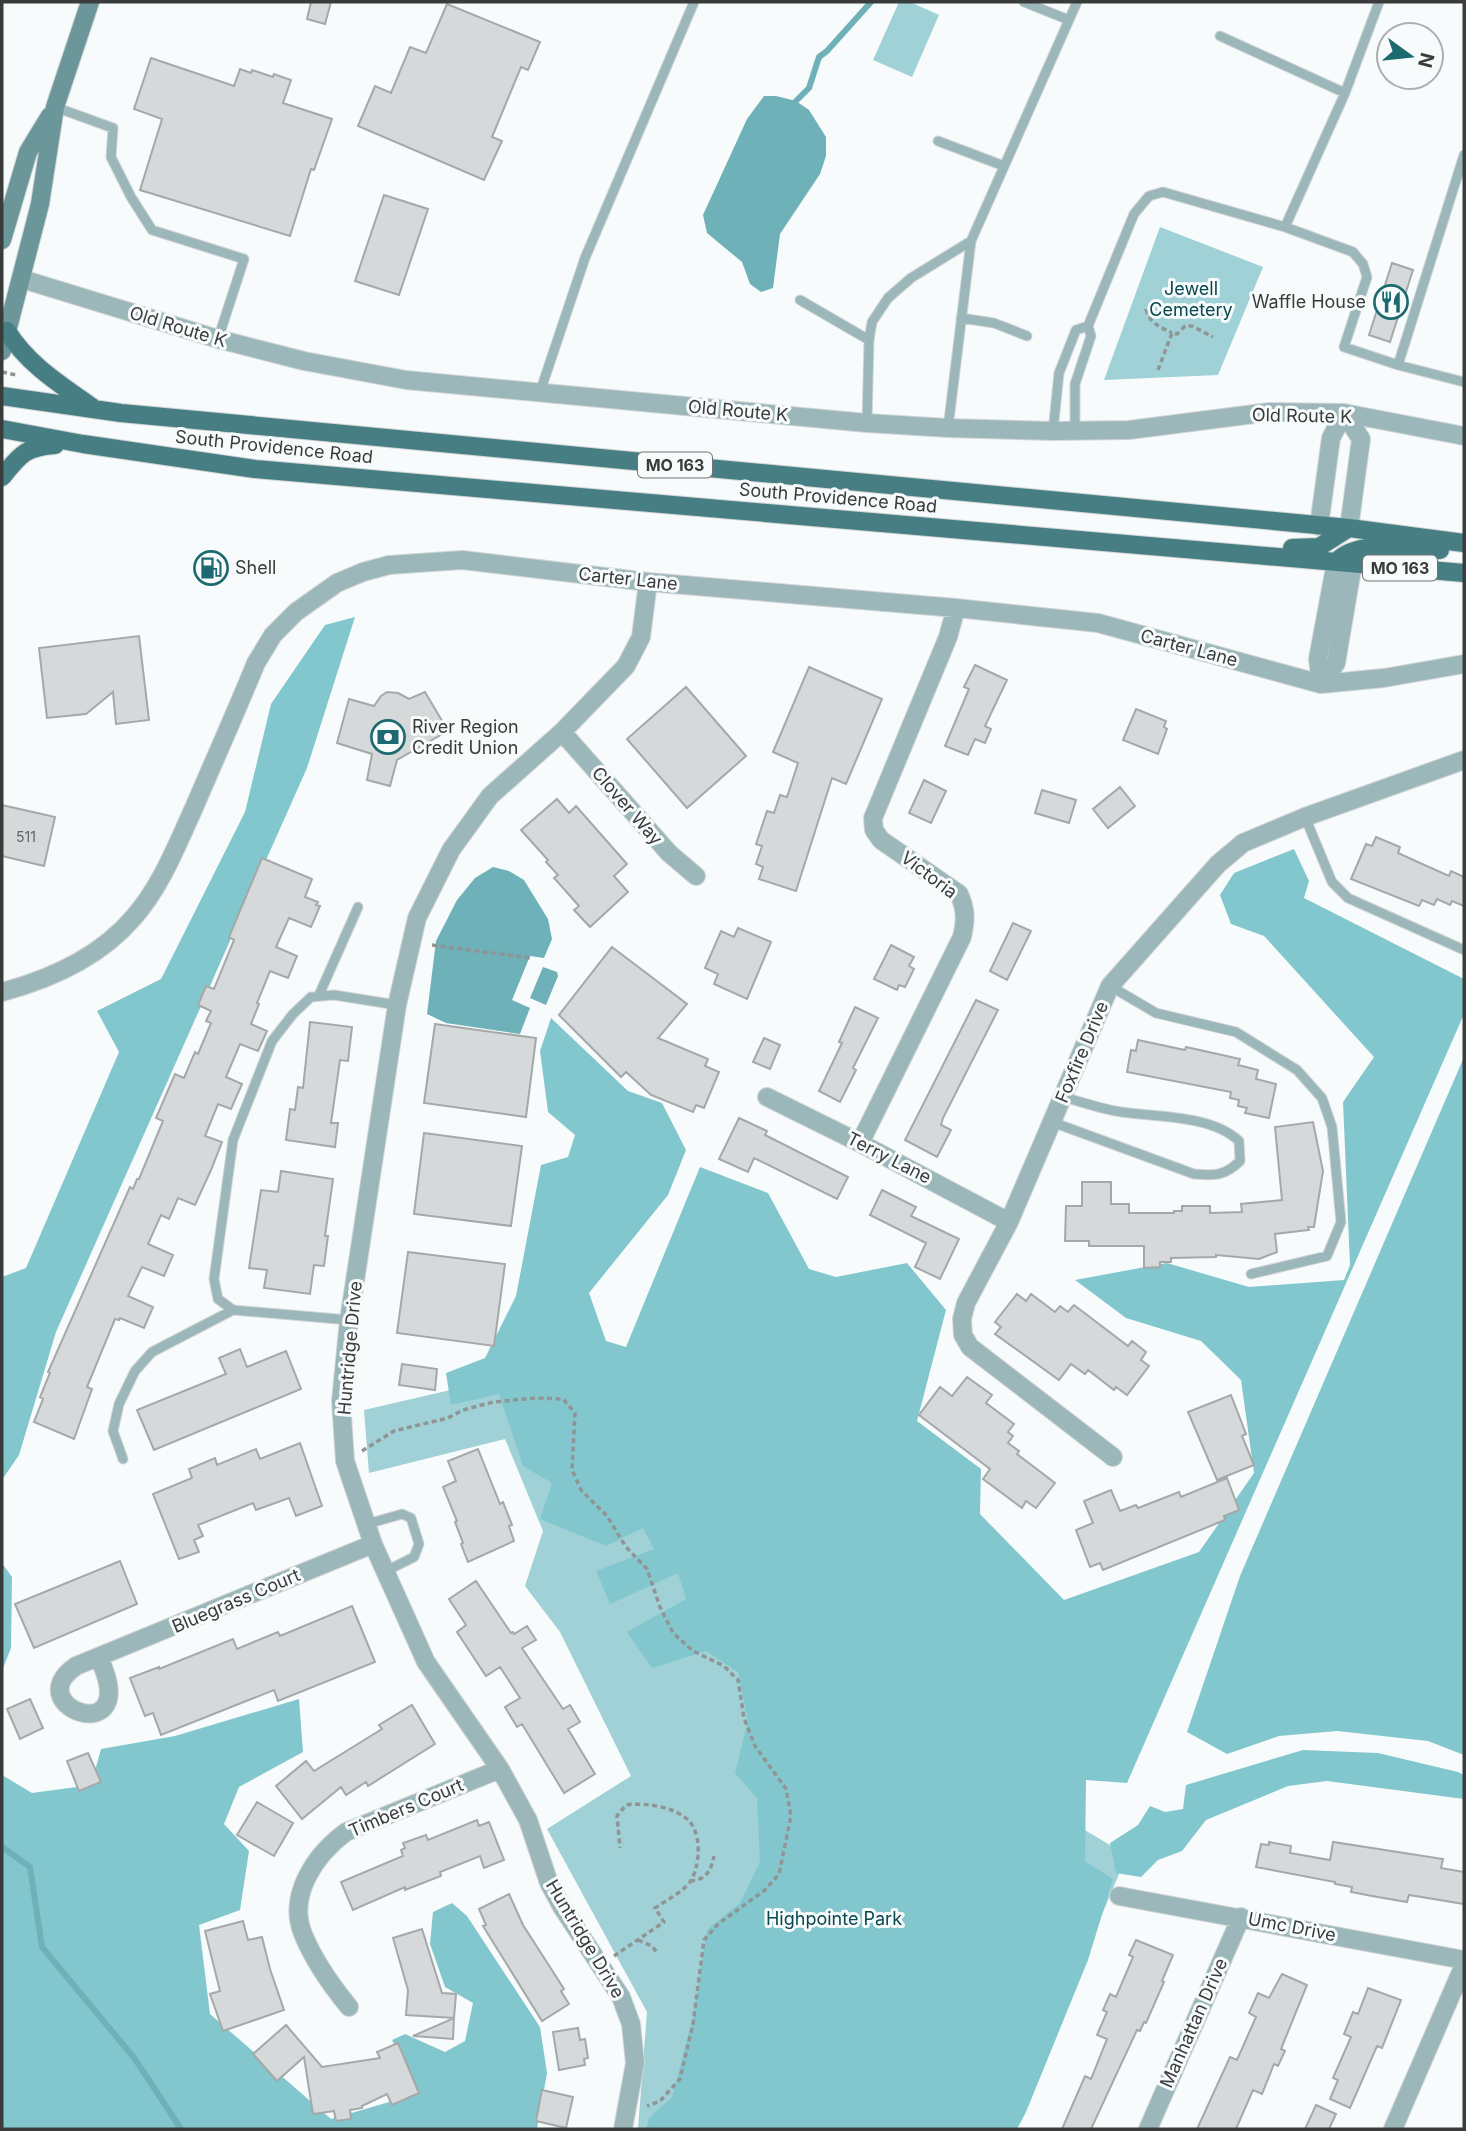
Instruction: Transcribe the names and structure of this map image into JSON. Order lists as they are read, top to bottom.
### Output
{
  "streets": {
    "main road": ["South Providence Road", "MO 163"],
    "street": [
      "Old Route K",
      "Carter Lane",
      "Clover Way",
      "Victoria",
      "Foxfire Drive",
      "Terry Lane",
      "Huntridge Drive",
      "Bluegrass Court",
      "Timbers Court",
      "Umc Drive",
      "Manhattan Drive"
    ]
  },
  "crossings": [
    ["Carter Lane", "Victoria"],
    ["Carter Lane", "Huntridge Drive"],
    ["Clover Way", "Huntridge Drive"],
    ["Victoria", "Terry Lane"],
    ["Foxfire Drive", "Terry Lane"],
    ["Huntridge Drive", "Bluegrass Court"],
    ["Huntridge Drive", "Timbers Court"],
    ["Umc Drive", "Manhattan Drive"]
  ],
  "parks": ["Jewell Cemetery", "Highpointe Park"],
  "places": {
    "restaurant": ["Waffle House"],
    "fuel station": ["Shell"],
    "bank": ["River Region Credit Union"]
  },
  "house_numbers": ["511"],
  "north": "right"
}
